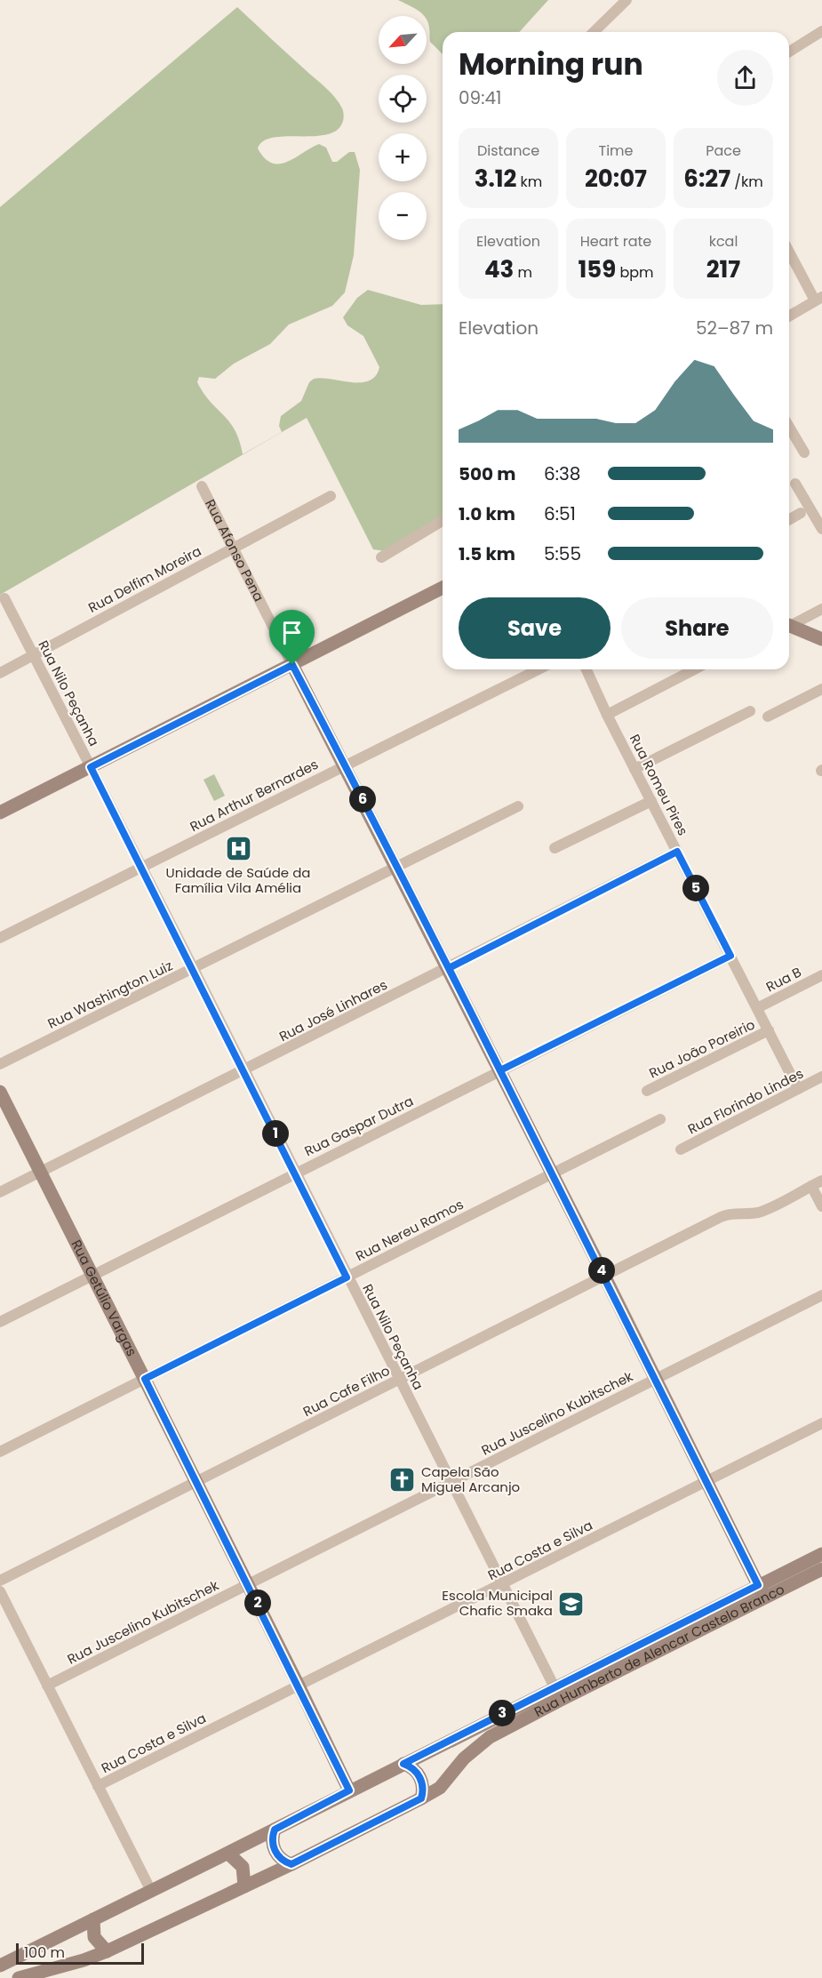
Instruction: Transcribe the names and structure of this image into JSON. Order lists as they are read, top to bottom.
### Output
{
  "streets": {
    "street": [
      "Rua Afonso Pena",
      "Rua Delfim Moreira",
      "Rua Nilo Peçanha",
      "Rua Romeu Pires",
      "Rua Arthur Bernardes",
      "Rua B",
      "Rua Washington Luiz",
      "Rua José Linhares",
      "Rua João Poreirio",
      "Rua Florindo Lindes",
      "Rua Gaspar Dutra",
      "Rua Nereu Ramos",
      "Rua Getúlio Vargas",
      "Rua Cafe Filho",
      "Rua Juscelino Kubitschek",
      "Rua Costa e Silva",
      "Rua Humberto de Alencar Castelo Branco"
    ]
  },
  "crossings": [
    ["Rua Afonso Pena", "Rua Delfim Moreira"],
    ["Rua Afonso Pena", "Rua Arthur Bernardes"],
    ["Rua Afonso Pena", "Rua Washington Luiz"],
    ["Rua Afonso Pena", "Rua José Linhares"],
    ["Rua Afonso Pena", "Rua Gaspar Dutra"],
    ["Rua Afonso Pena", "Rua Nereu Ramos"],
    ["Rua Afonso Pena", "Rua Cafe Filho"],
    ["Rua Afonso Pena", "Rua Juscelino Kubitschek"],
    ["Rua Afonso Pena", "Rua Costa e Silva"],
    ["Rua Afonso Pena", "Rua Humberto de Alencar Castelo Branco"],
    ["Rua Delfim Moreira", "Rua Nilo Peçanha"],
    ["Rua Nilo Peçanha", "Rua Arthur Bernardes"],
    ["Rua Nilo Peçanha", "Rua Washington Luiz"],
    ["Rua Nilo Peçanha", "Rua José Linhares"],
    ["Rua Nilo Peçanha", "Rua Gaspar Dutra"],
    ["Rua Nilo Peçanha", "Rua Nereu Ramos"],
    ["Rua Nilo Peçanha", "Rua Cafe Filho"],
    ["Rua Nilo Peçanha", "Rua Juscelino Kubitschek"],
    ["Rua Nilo Peçanha", "Rua Costa e Silva"],
    ["Rua Nilo Peçanha", "Rua Humberto de Alencar Castelo Branco"],
    ["Rua Romeu Pires", "Rua B"],
    ["Rua Romeu Pires", "Rua José Linhares"],
    ["Rua Romeu Pires", "Rua João Poreirio"],
    ["Rua Romeu Pires", "Rua Florindo Lindes"],
    ["Rua Romeu Pires", "Rua Gaspar Dutra"],
    ["Rua José Linhares", "Rua Getúlio Vargas"],
    ["Rua Gaspar Dutra", "Rua Getúlio Vargas"],
    ["Rua Nereu Ramos", "Rua Getúlio Vargas"],
    ["Rua Getúlio Vargas", "Rua Cafe Filho"],
    ["Rua Getúlio Vargas", "Rua Juscelino Kubitschek"],
    ["Rua Getúlio Vargas", "Rua Costa e Silva"],
    ["Rua Getúlio Vargas", "Rua Humberto de Alencar Castelo Branco"]
  ],
  "places": {
    "hospital": ["Unidade de Saúde da Família Vila Amélia"],
    "church": ["Capela São Miguel Arcanjo"],
    "school or university": ["Escola Municipal Chafic Smaka"]
  },
  "scale_bar": "100 m",
  "north": "bottom left",
  "page": {
    "map_buttons": ["+", "−"],
    "heading": ["Morning run", "09:41"],
    "stats": [
      ["Distance", "3.12 km"],
      ["Time", "20:07"],
      ["Pace", "6:27 /km"],
      ["Elevation", "43 m"],
      ["Heart rate", "159 bpm"],
      ["kcal", "217"]
    ],
    "chart": ["Elevation", "52–87 m"],
    "list": [
      {
        "name": "500 m",
        "note": "6:38"
      },
      {
        "name": "1.0 km",
        "note": "6:51"
      },
      {
        "name": "1.5 km",
        "note": "5:55"
      }
    ],
    "buttons": ["Save", "Share"],
    "pins": [
      "6",
      "5",
      "1",
      "4",
      "2",
      "3"
    ],
    "scale": "100 m"
  }
}
